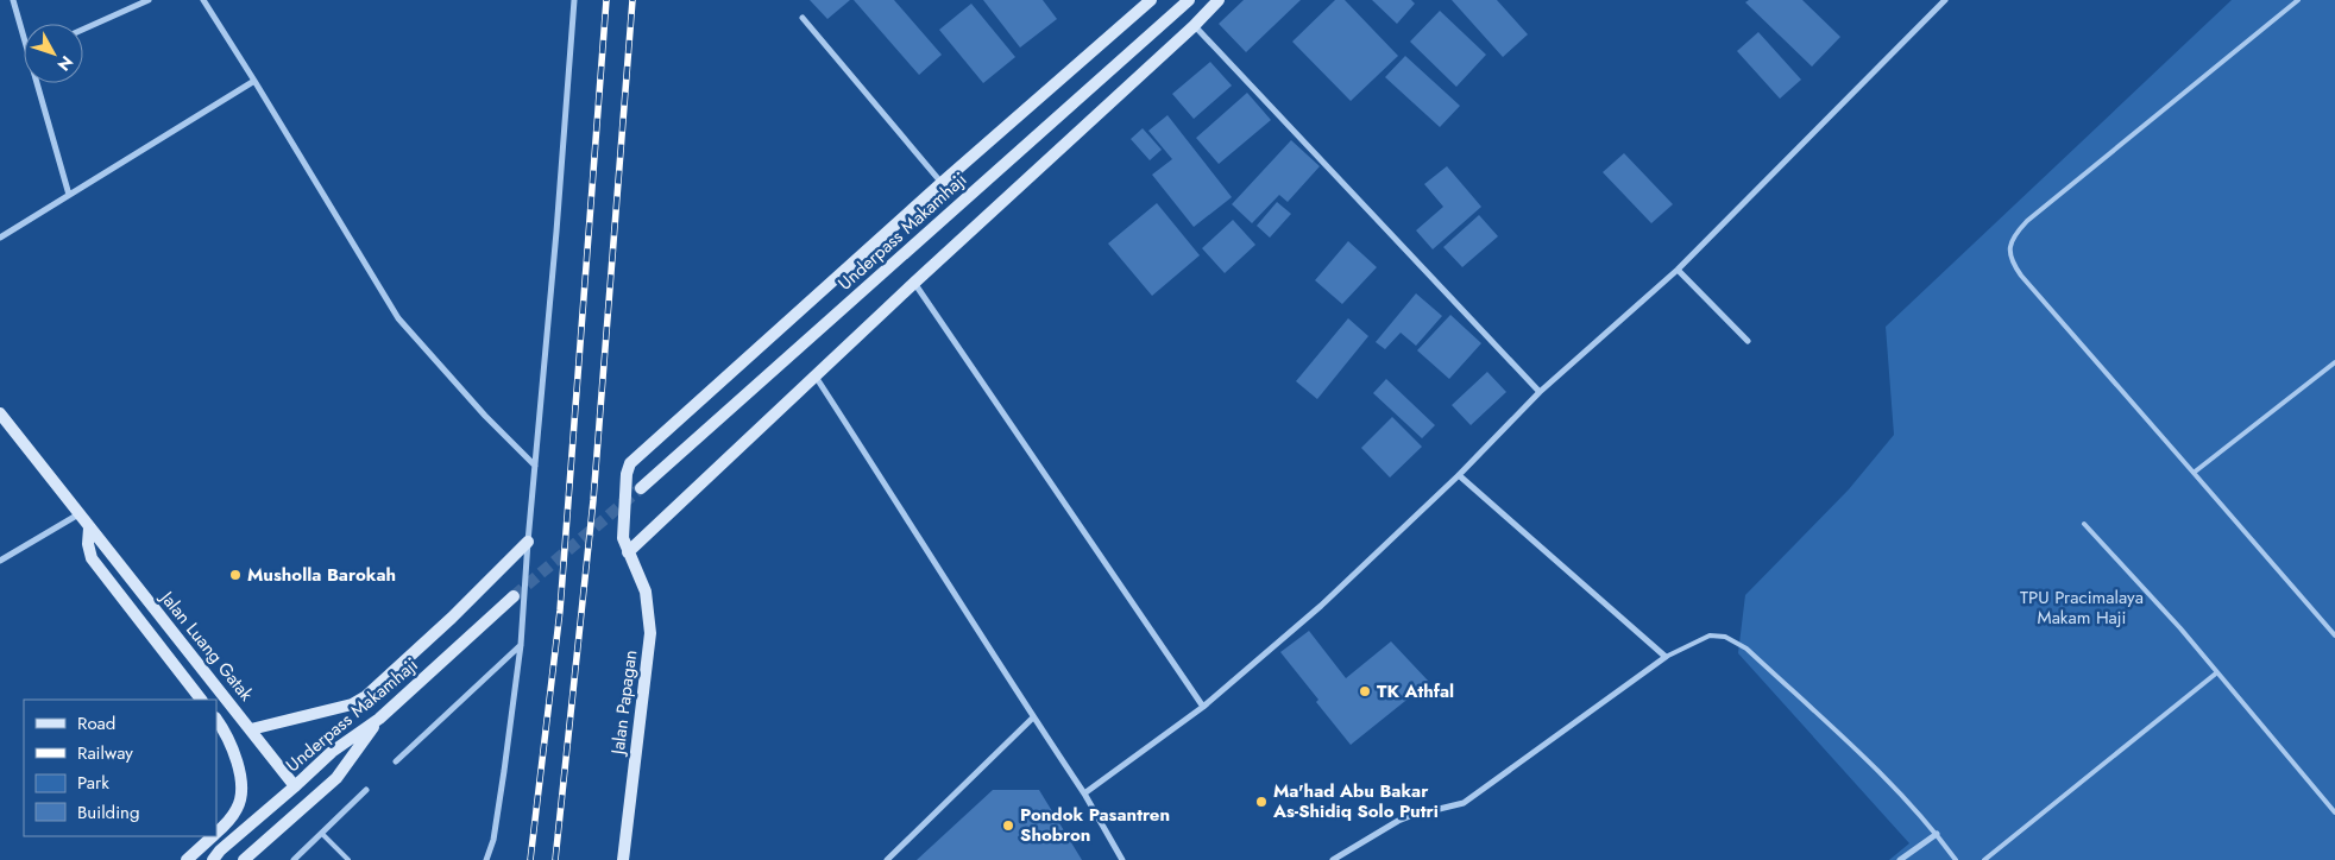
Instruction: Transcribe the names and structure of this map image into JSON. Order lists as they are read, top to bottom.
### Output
{
  "streets": {
    "street": ["Underpass Makamhaji", "Jalan Luang Gatak", "Jalan Papagan"]
  },
  "crossings": [
    ["Underpass Makamhaji", "Jalan Luang Gatak"]
  ],
  "parks": ["TPU Pracimalaya Makam Haji"],
  "places": [
    "Musholla Barokah",
    "TK Athfal",
    "Ma'had Abu Bakar As-Shidiq Solo Putri",
    "Pondok Pasantren Shobron"
  ],
  "legend": [
    "Road",
    "Railway",
    "Park",
    "Building"
  ],
  "north": "bottom right"
}
